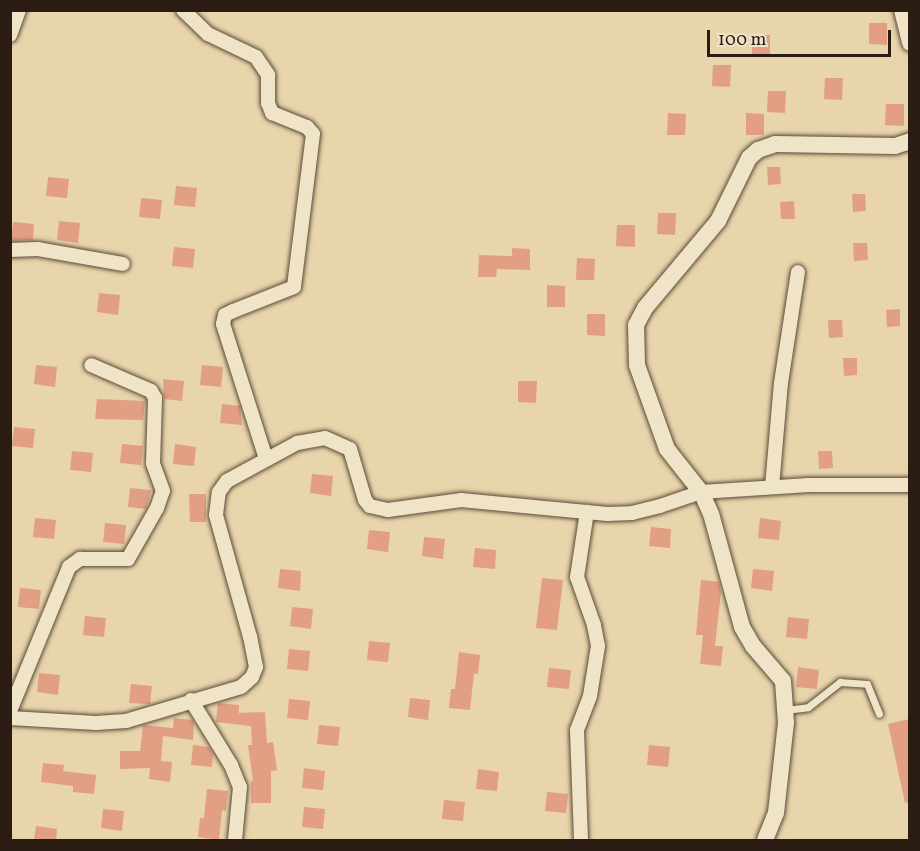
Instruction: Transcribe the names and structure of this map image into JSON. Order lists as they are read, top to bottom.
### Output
{
  "scale_bar": "100 m"
}
